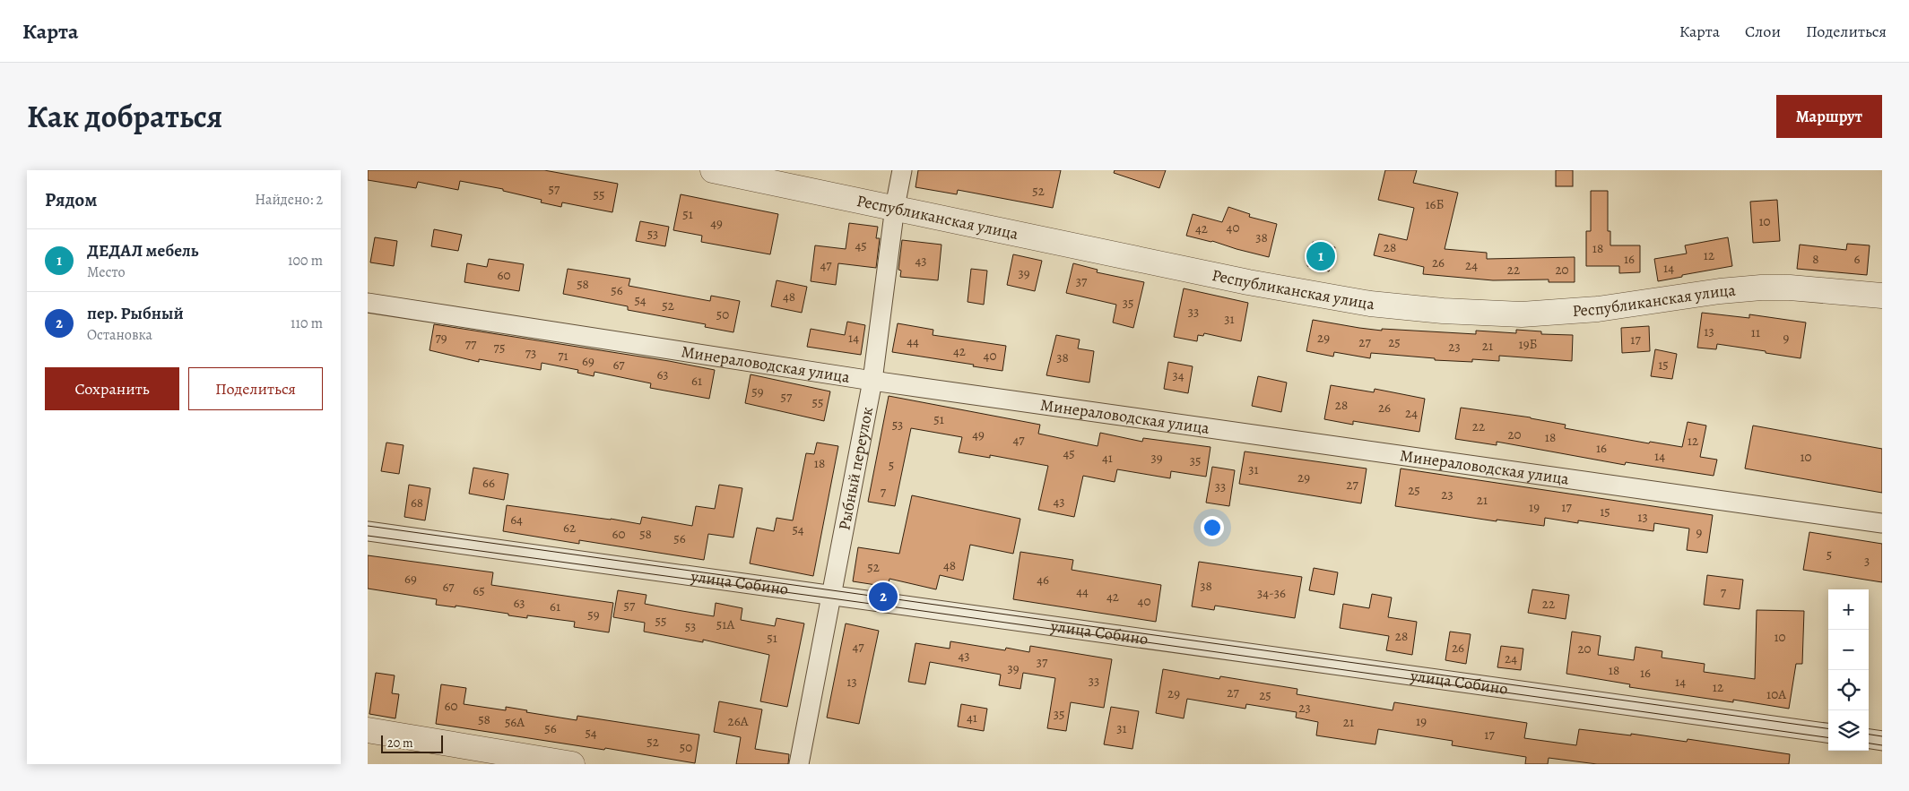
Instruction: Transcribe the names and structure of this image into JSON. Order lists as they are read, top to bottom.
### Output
{
  "streets": {
    "street": [
      "Республиканская улица",
      "Минераловодская улица",
      "Рыбный переулок",
      "улица Собино"
    ]
  },
  "crossings": [
    ["Республиканская улица", "Рыбный переулок"],
    ["Минераловодская улица", "Рыбный переулок"],
    ["Рыбный переулок", "улица Собино"]
  ],
  "house_numbers": [
    "57",
    "52",
    "55",
    "16Б",
    "51",
    "10",
    "49",
    "40",
    "42",
    "53",
    "38",
    "45",
    "28",
    "18",
    "12",
    "16",
    "8",
    "6",
    "43",
    "26",
    "47",
    "24",
    "14",
    "22",
    "20",
    "39",
    "60",
    "37",
    "58",
    "56",
    "48",
    "54",
    "35",
    "52",
    "33",
    "50",
    "31",
    "13",
    "11",
    "79",
    "14",
    "29",
    "9",
    "17",
    "44",
    "27",
    "25",
    "77",
    "19Б",
    "21",
    "23",
    "75",
    "42",
    "73",
    "71",
    "40",
    "38",
    "69",
    "67",
    "15",
    "63",
    "34",
    "61",
    "59",
    "57",
    "55",
    "28",
    "26",
    "24",
    "51",
    "53",
    "22",
    "49",
    "20",
    "18",
    "47",
    "12",
    "16",
    "45",
    "14",
    "10",
    "41",
    "39",
    "35",
    "18",
    "5",
    "31",
    "29",
    "66",
    "27",
    "33",
    "25",
    "7",
    "23",
    "21",
    "43",
    "68",
    "19",
    "17",
    "15",
    "13",
    "64",
    "62",
    "54",
    "9",
    "60",
    "58",
    "56",
    "5",
    "3",
    "48",
    "52",
    "69",
    "46",
    "38",
    "67",
    "65",
    "44",
    "7",
    "34-36",
    "42",
    "40",
    "63",
    "22",
    "57",
    "61",
    "59",
    "55",
    "51А",
    "53",
    "28",
    "10",
    "51",
    "47",
    "26",
    "20",
    "43",
    "24",
    "37",
    "39",
    "18",
    "16",
    "33",
    "13",
    "14",
    "12",
    "27",
    "29",
    "10А",
    "25",
    "60",
    "23",
    "35",
    "41",
    "58",
    "26А",
    "19",
    "56А",
    "21",
    "56",
    "31",
    "54",
    "17",
    "52",
    "50"
  ],
  "scale_bar": "20 m",
  "page": {
    "header": "Карта",
    "nav": ["Карта", "Слои", "Поделиться"],
    "title": "Как добраться",
    "buttons": [
      "Маршрут",
      ["Сохранить", "Поделиться"]
    ],
    "heading": ["Рядом", "Найдено: 2"],
    "list": [
      {
        "mark": "1",
        "name": "ДЕДАЛ мебель",
        "note": "Место",
        "value": "100 m"
      },
      {
        "mark": "2",
        "name": "пер. Рыбный",
        "note": "Остановка",
        "value": "110 m"
      }
    ],
    "pins": ["1", "2"],
    "map_buttons": ["+", "−"],
    "scale": "20 m"
  }
}
